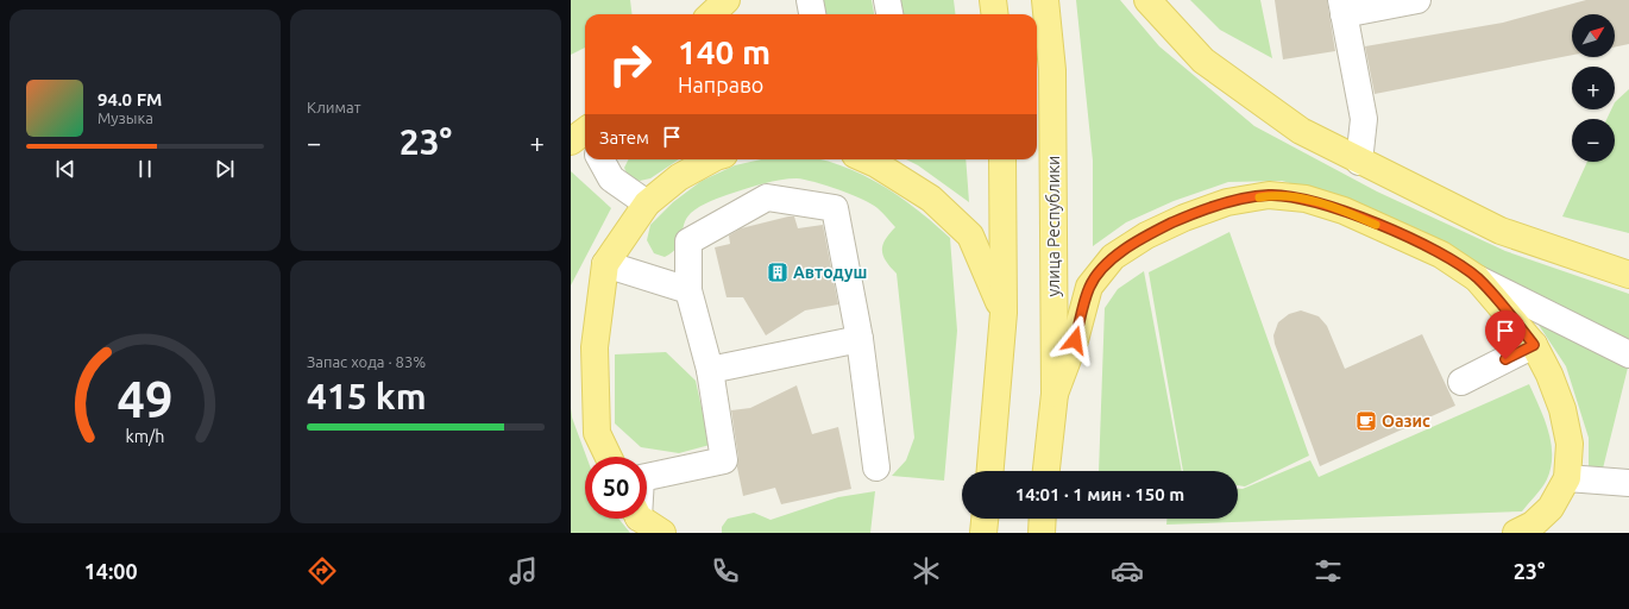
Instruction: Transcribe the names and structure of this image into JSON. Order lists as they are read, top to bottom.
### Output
{
  "streets": {
    "main road": ["улица Республики"]
  },
  "places": {
    "building": ["Автодуш"],
    "cafe": ["Оазис"]
  },
  "north": "top right",
  "page": {
    "tile": [
      "Климат",
      ["Запас хода · 83%", "415 km"]
    ],
    "map_buttons": ["+", "−"],
    "turn": ["140 m", "Направо"],
    "song": ["94.0 FM", "Музыка"],
    "then": "Затем",
    "heat": ["−", "23°", "+"],
    "limit": "50",
    "trip": "14:01 · 1 мин · 150 m",
    "tabs": ["14:00", "23°"],
    "gauge": ["49", "km/h"]
  }
}
